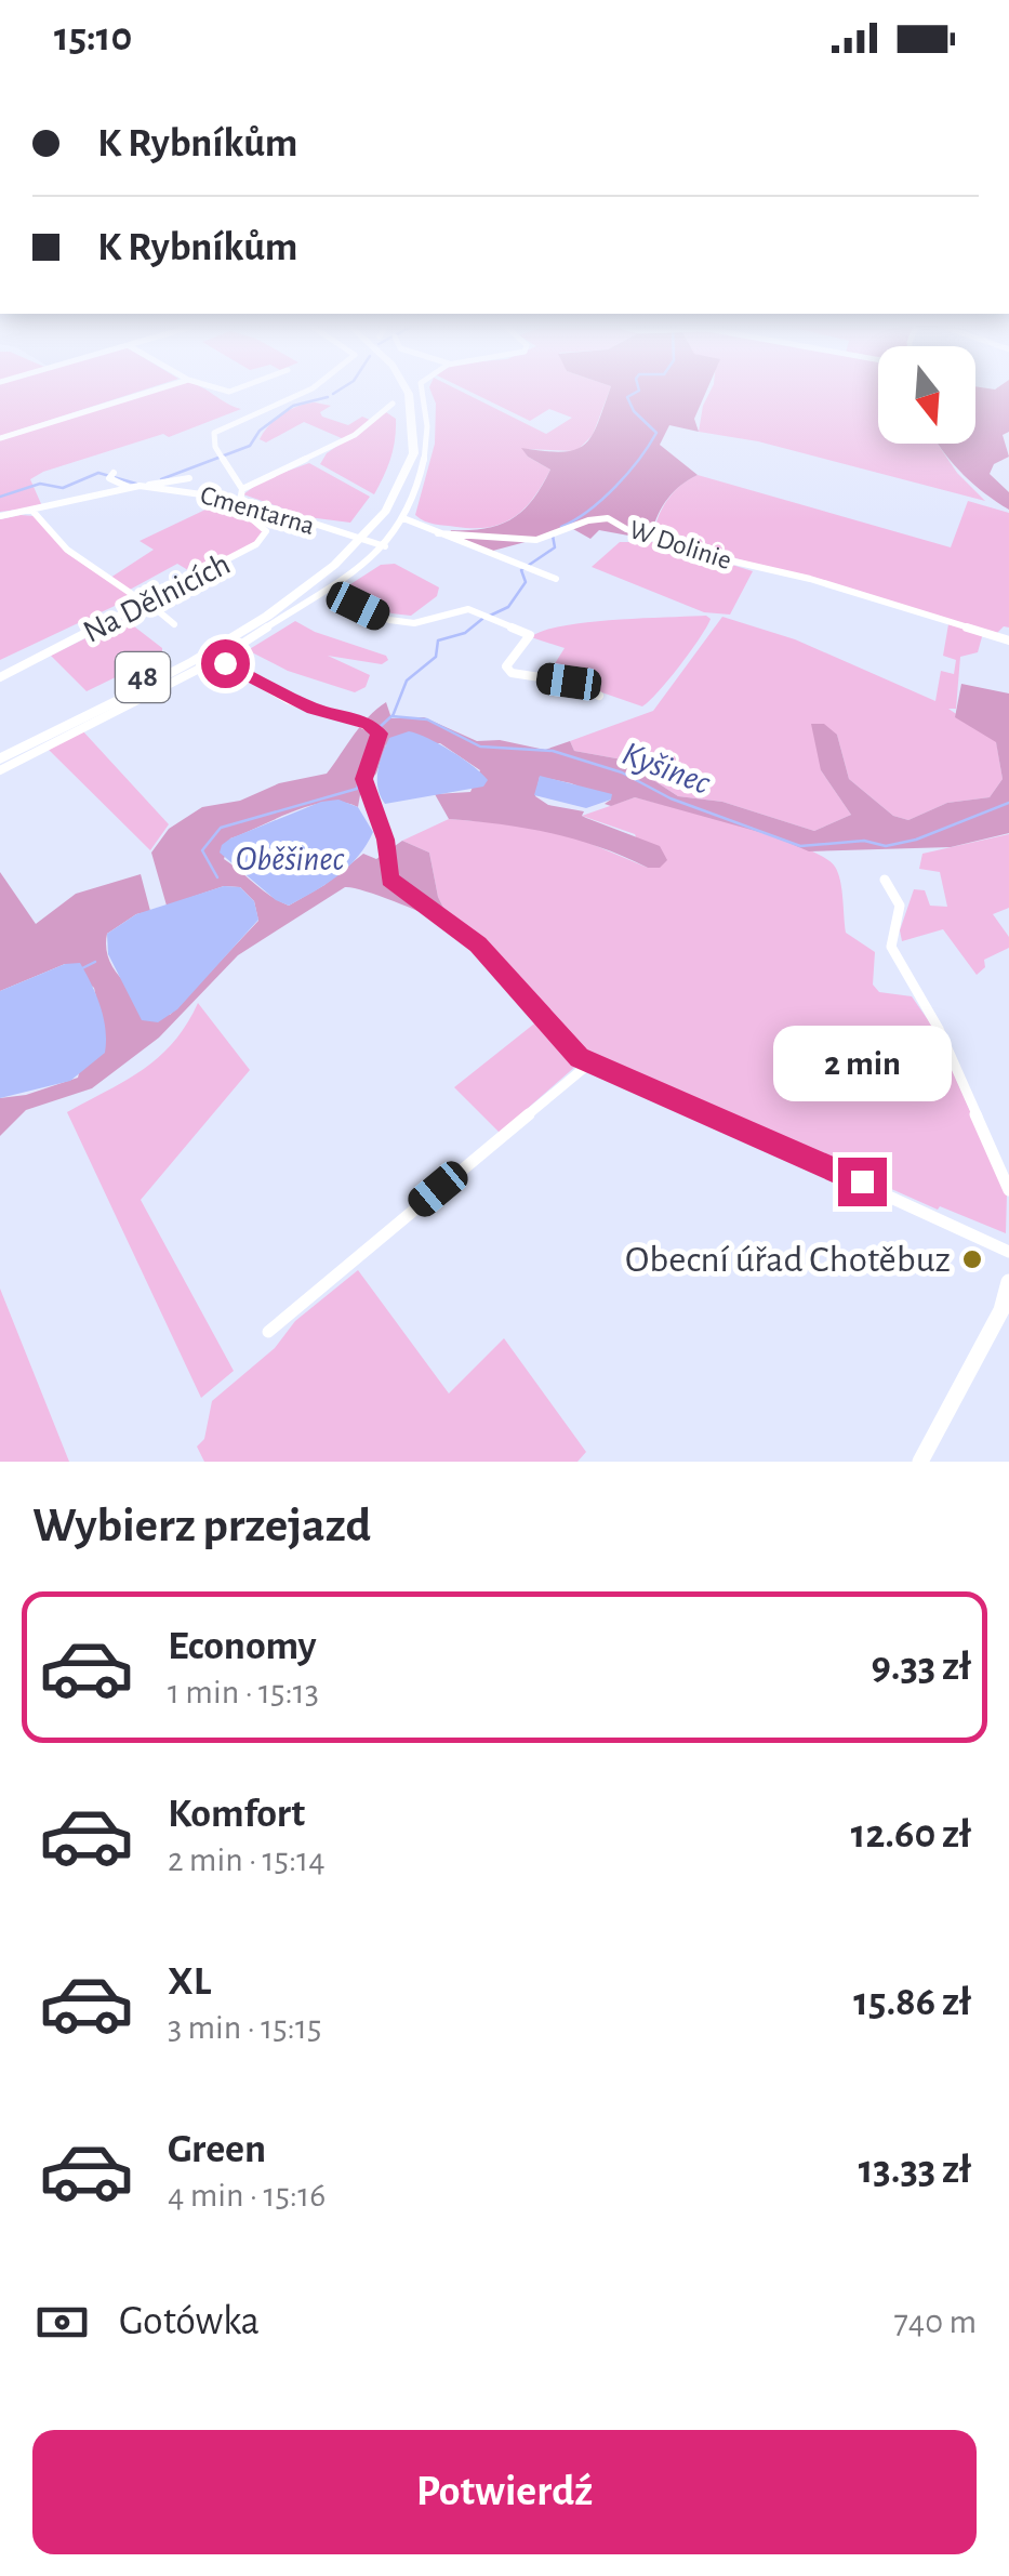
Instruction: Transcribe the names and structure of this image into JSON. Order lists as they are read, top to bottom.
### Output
{
  "streets": {
    "highway": ["48"],
    "street": ["Cmentarna", "W Dolinie", "Na Dělnicích"]
  },
  "crossings": [
    ["Cmentarna", "Na Dělnicích"]
  ],
  "water": ["Kyšinec", "Oběšinec"],
  "places": ["Obecní úřad Chotěbuz"],
  "north": "bottom",
  "page": {
    "status": "15:10",
    "banner": ["K Rybníkům", "K Rybníkům"],
    "bubble": "2 min",
    "heading": "Wybierz przejazd",
    "list": [
      {
        "name": "Economy",
        "note": "1 min · 15:13",
        "value": "9.33 zł"
      },
      {
        "name": "Komfort",
        "note": "2 min · 15:14",
        "value": "12.60 zł"
      },
      {
        "name": "XL",
        "note": "3 min · 15:15",
        "value": "15.86 zł"
      },
      {
        "name": "Green",
        "note": "4 min · 15:16",
        "value": "13.33 zł"
      }
    ],
    "pay": ["Gotówka", "740 m"],
    "buttons": "Potwierdź"
  }
}
